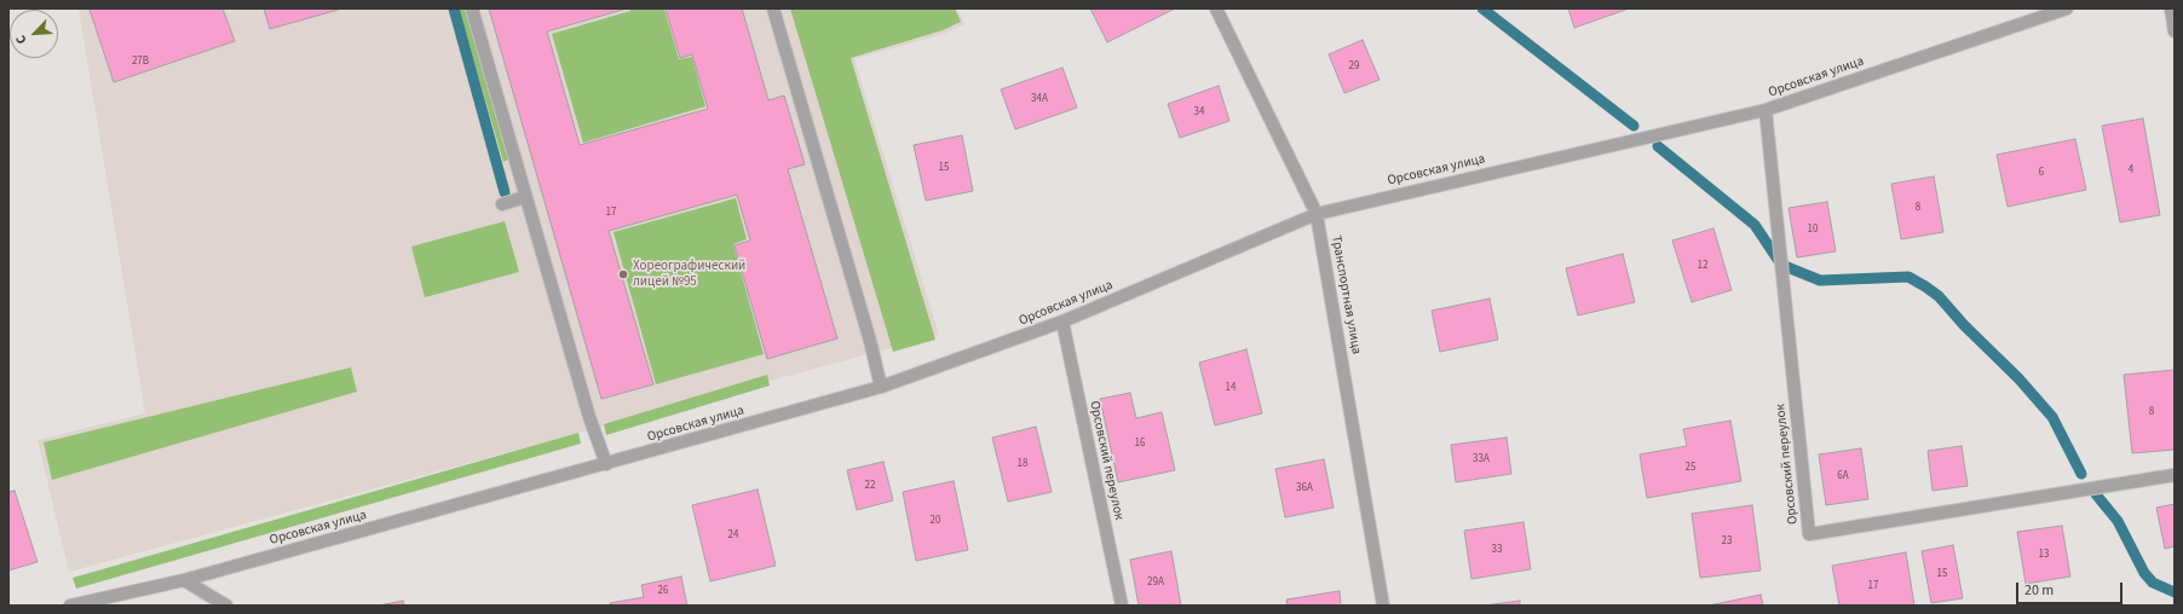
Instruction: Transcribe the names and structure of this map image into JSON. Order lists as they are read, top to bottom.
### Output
{
  "streets": {
    "street": ["Орсовская улица", "Транспортная улица", "Орсовский переулок"]
  },
  "crossings": [
    ["Орсовская улица", "Транспортная улица"],
    ["Орсовская улица", "Орсовский переулок"]
  ],
  "places": ["Хореографический лицей №95"],
  "house_numbers": [
    "27В",
    "29",
    "34А",
    "34",
    "15",
    "4",
    "6",
    "8",
    "17",
    "10",
    "12",
    "14",
    "8",
    "16",
    "33А",
    "18",
    "25",
    "6А",
    "22",
    "36А",
    "20",
    "24",
    "23",
    "33",
    "13",
    "15",
    "29А",
    "17",
    "26"
  ],
  "scale_bar": "20 m",
  "north": "bottom left"
}
